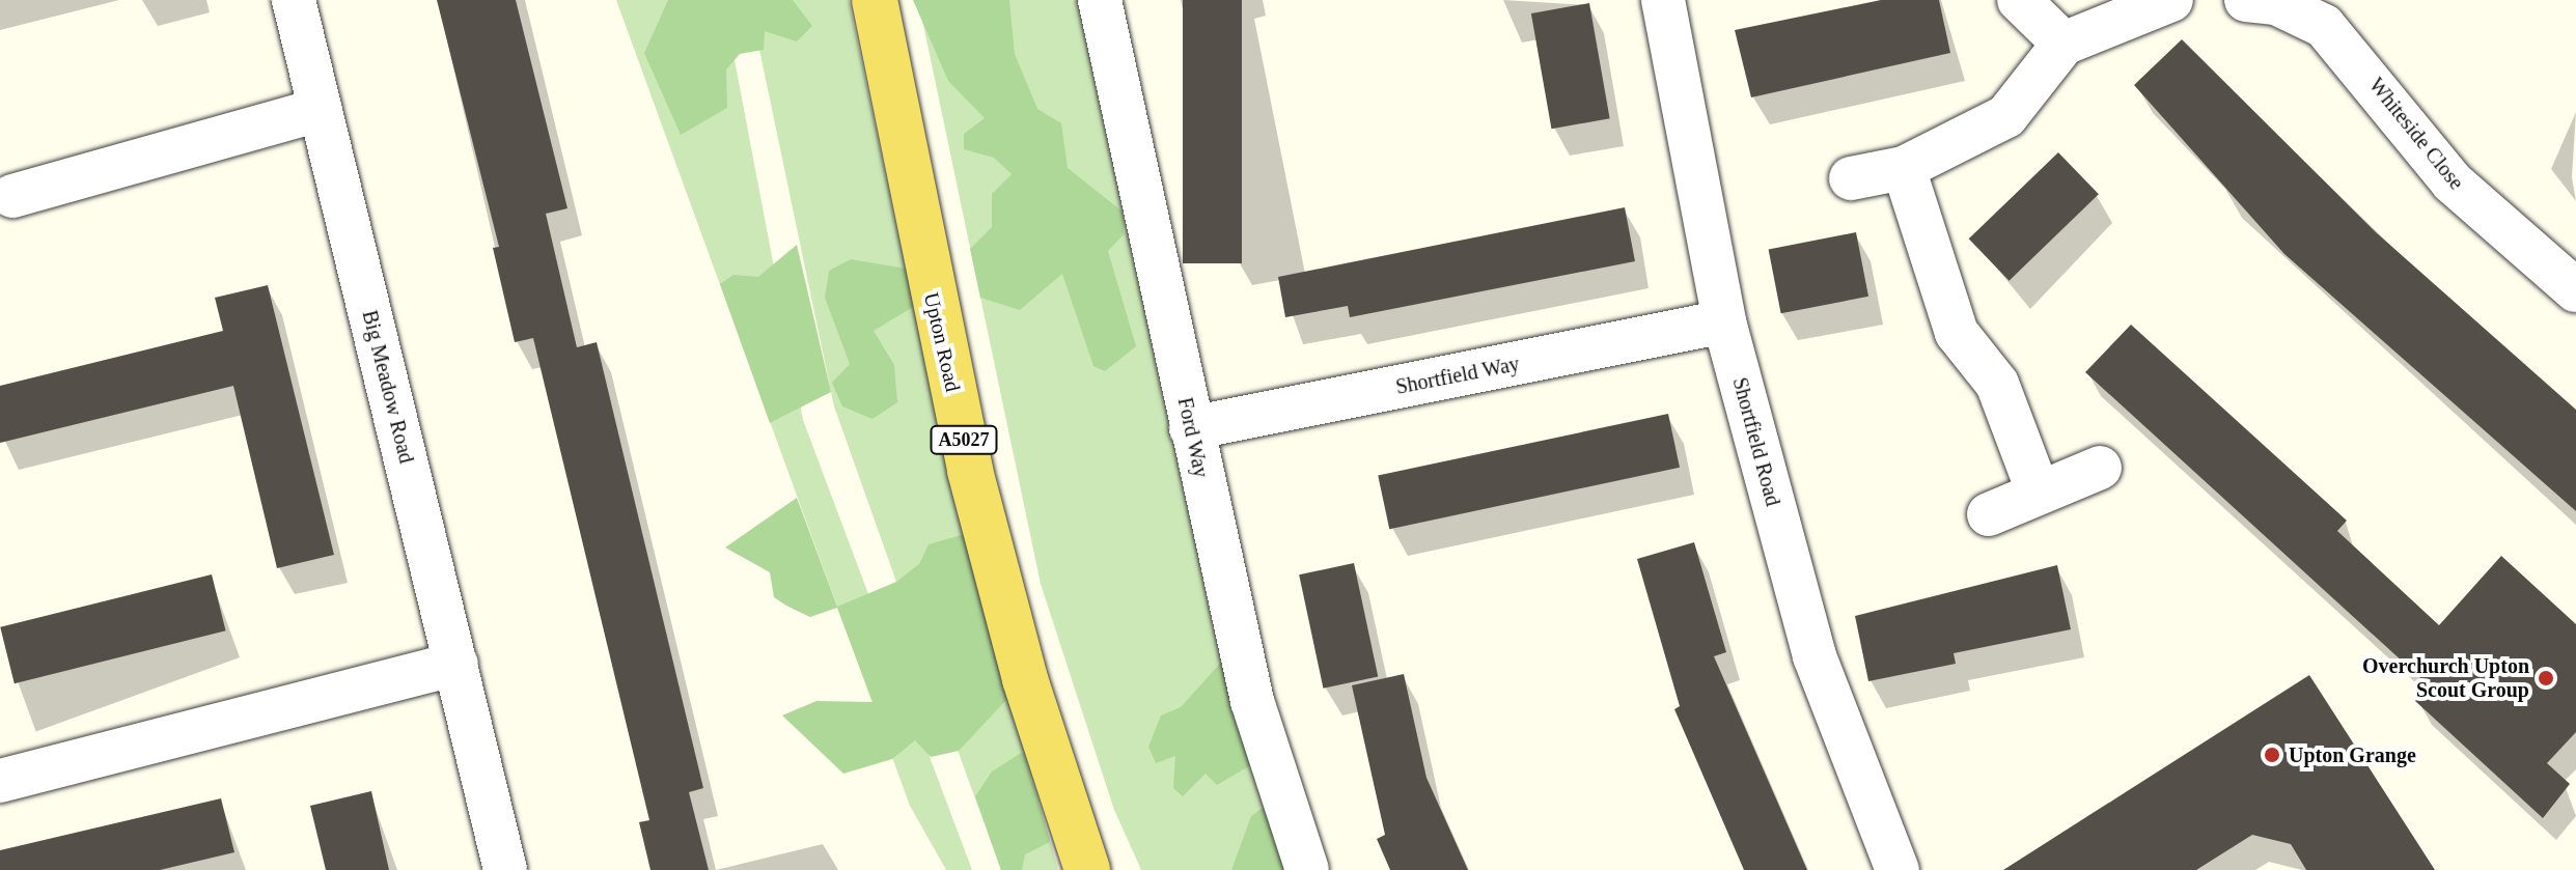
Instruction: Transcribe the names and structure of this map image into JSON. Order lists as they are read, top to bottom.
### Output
{
  "streets": {
    "main road": ["Upton Road", "A5027"],
    "street": [
      "Whiteside Close",
      "Shortfield Way",
      "Big Meadow Road",
      "Ford Way",
      "Shortfield Road"
    ]
  },
  "crossings": [
    ["Shortfield Way", "Ford Way"],
    ["Shortfield Way", "Shortfield Road"]
  ],
  "places": ["Overchurch Upton Scout Group", "Upton Grange"]
}
